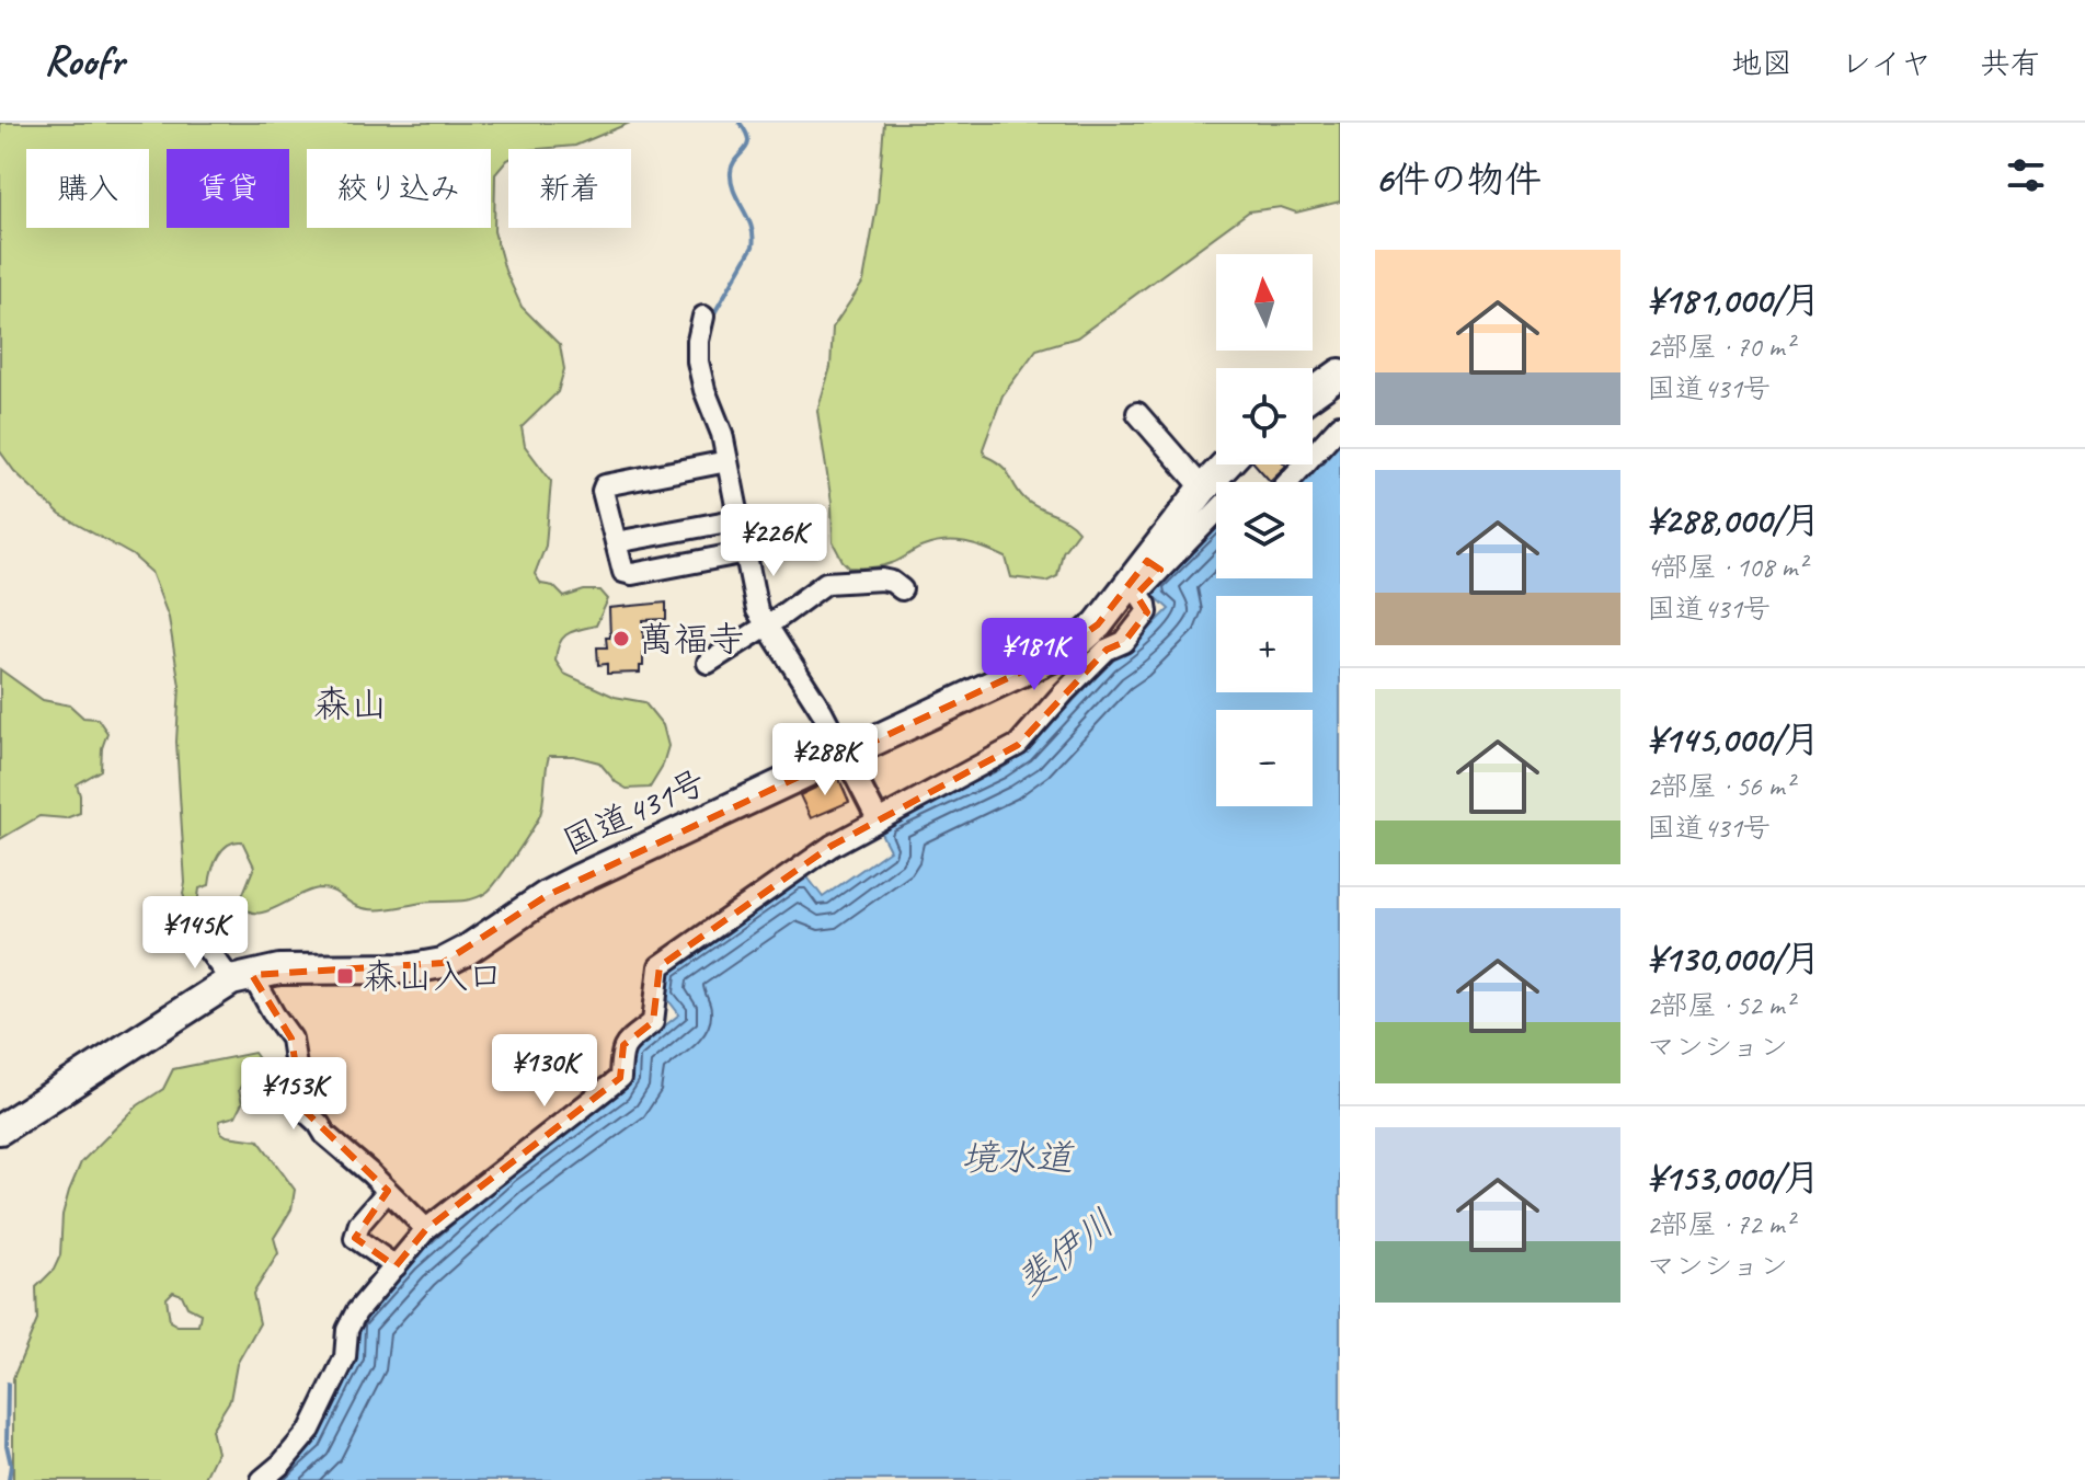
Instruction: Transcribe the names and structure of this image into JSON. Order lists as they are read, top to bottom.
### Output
{
  "streets": {
    "highway": ["国道431号"]
  },
  "districts": ["森山"],
  "water": ["境水道", "斐伊川"],
  "places": {
    "other": ["萬福寺"],
    "transit": ["森山入口"]
  },
  "north": "top",
  "page": {
    "header": "Roofr",
    "nav": ["地図", "レイヤ", "共有"],
    "heading": "6件の物件",
    "chip": [
      "購入",
      "賃貸",
      "絞り込み",
      "新着"
    ],
    "list": [
      {
        "name": "¥181,000/月",
        "note": "2部屋 · 70 m² · 国道431号"
      },
      {
        "name": "¥288,000/月",
        "note": "4部屋 · 108 m² · 国道431号"
      },
      {
        "name": "¥145,000/月",
        "note": "2部屋 · 56 m² · 国道431号"
      },
      {
        "name": "¥130,000/月",
        "note": "2部屋 · 52 m² · マンション"
      },
      {
        "name": "¥153,000/月",
        "note": "2部屋 · 72 m² · マンション"
      }
    ],
    "map_buttons": ["+", "−"],
    "price": [
      "¥226K",
      "¥181K",
      "¥288K",
      "¥145K",
      "¥130K",
      "¥153K"
    ]
  }
}
